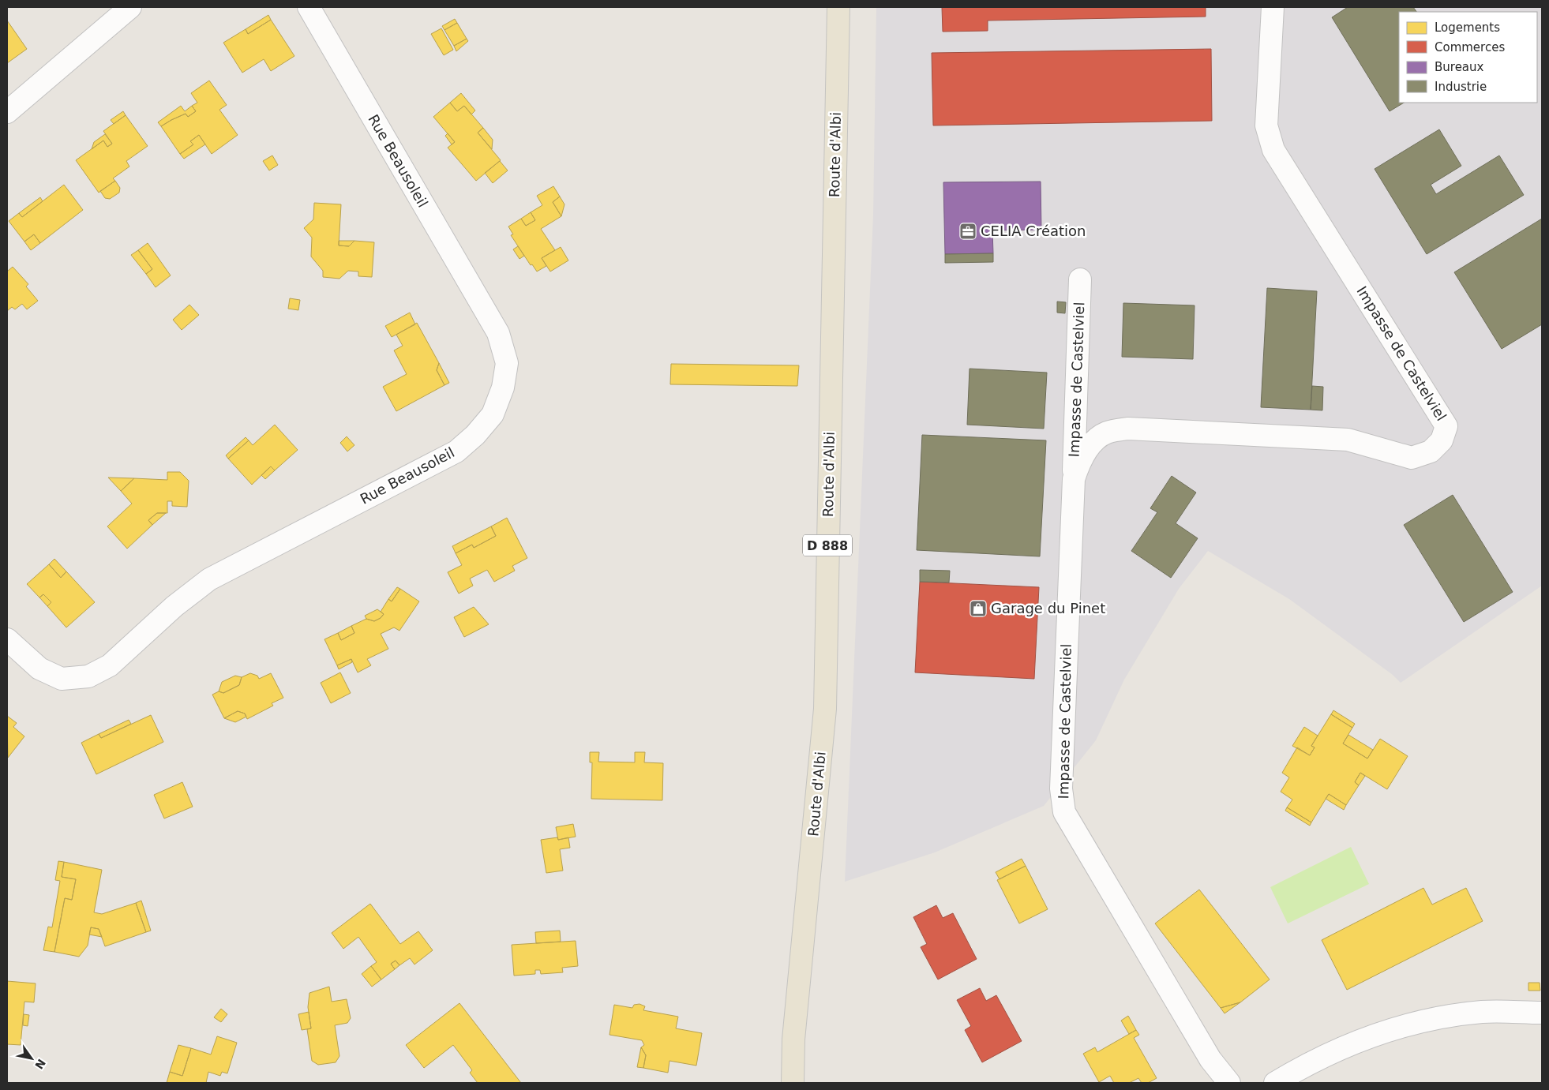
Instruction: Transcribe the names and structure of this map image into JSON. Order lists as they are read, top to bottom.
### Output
{
  "streets": {
    "main road": ["Route d'Albi", "D 888"],
    "street": ["Rue Beausoleil", "Impasse de Castelviel"]
  },
  "places": {
    "office": ["CELIA Création"],
    "shop": ["Garage du Pinet"]
  },
  "legend": [
    "Logements",
    "Commerces",
    "Bureaux",
    "Industrie"
  ],
  "north": "bottom right"
}
